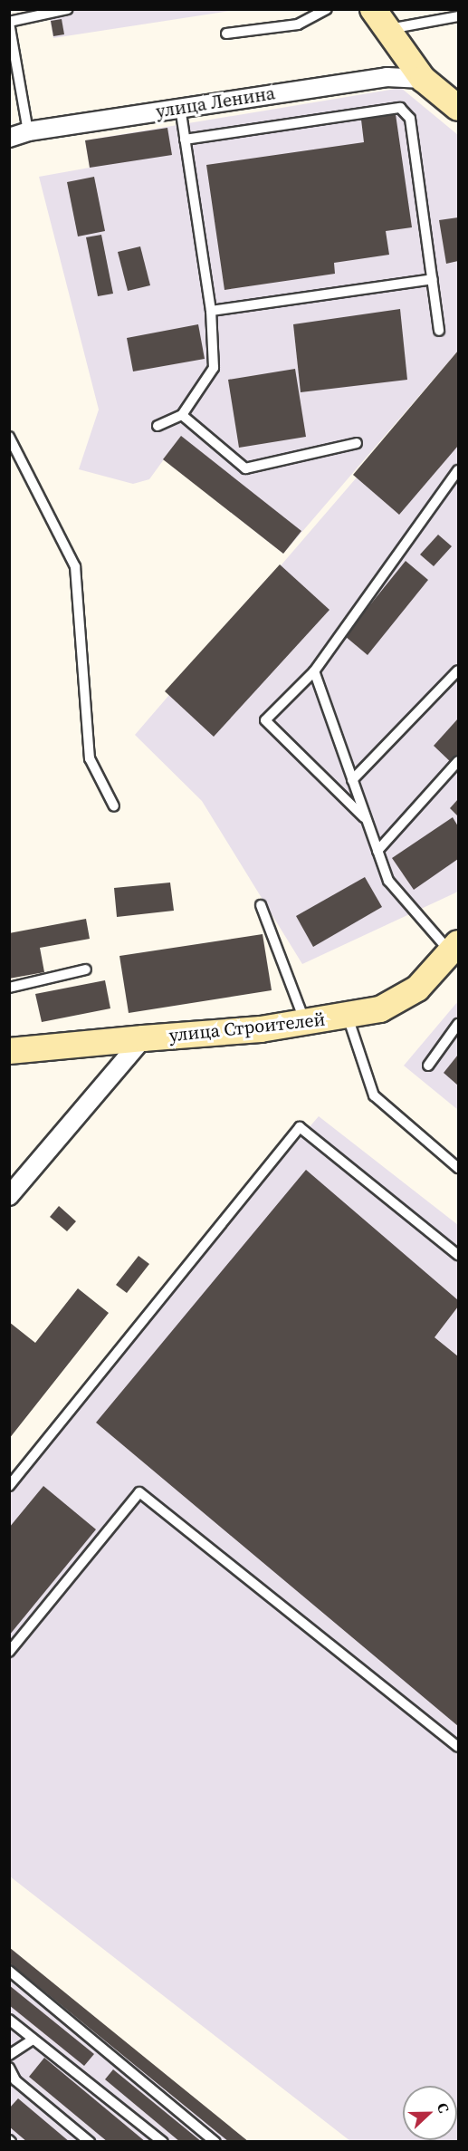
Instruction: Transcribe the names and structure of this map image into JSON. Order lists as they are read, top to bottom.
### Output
{
  "streets": {
    "street": ["улица Ленина", "улица Строителей"]
  },
  "north": "right"
}
